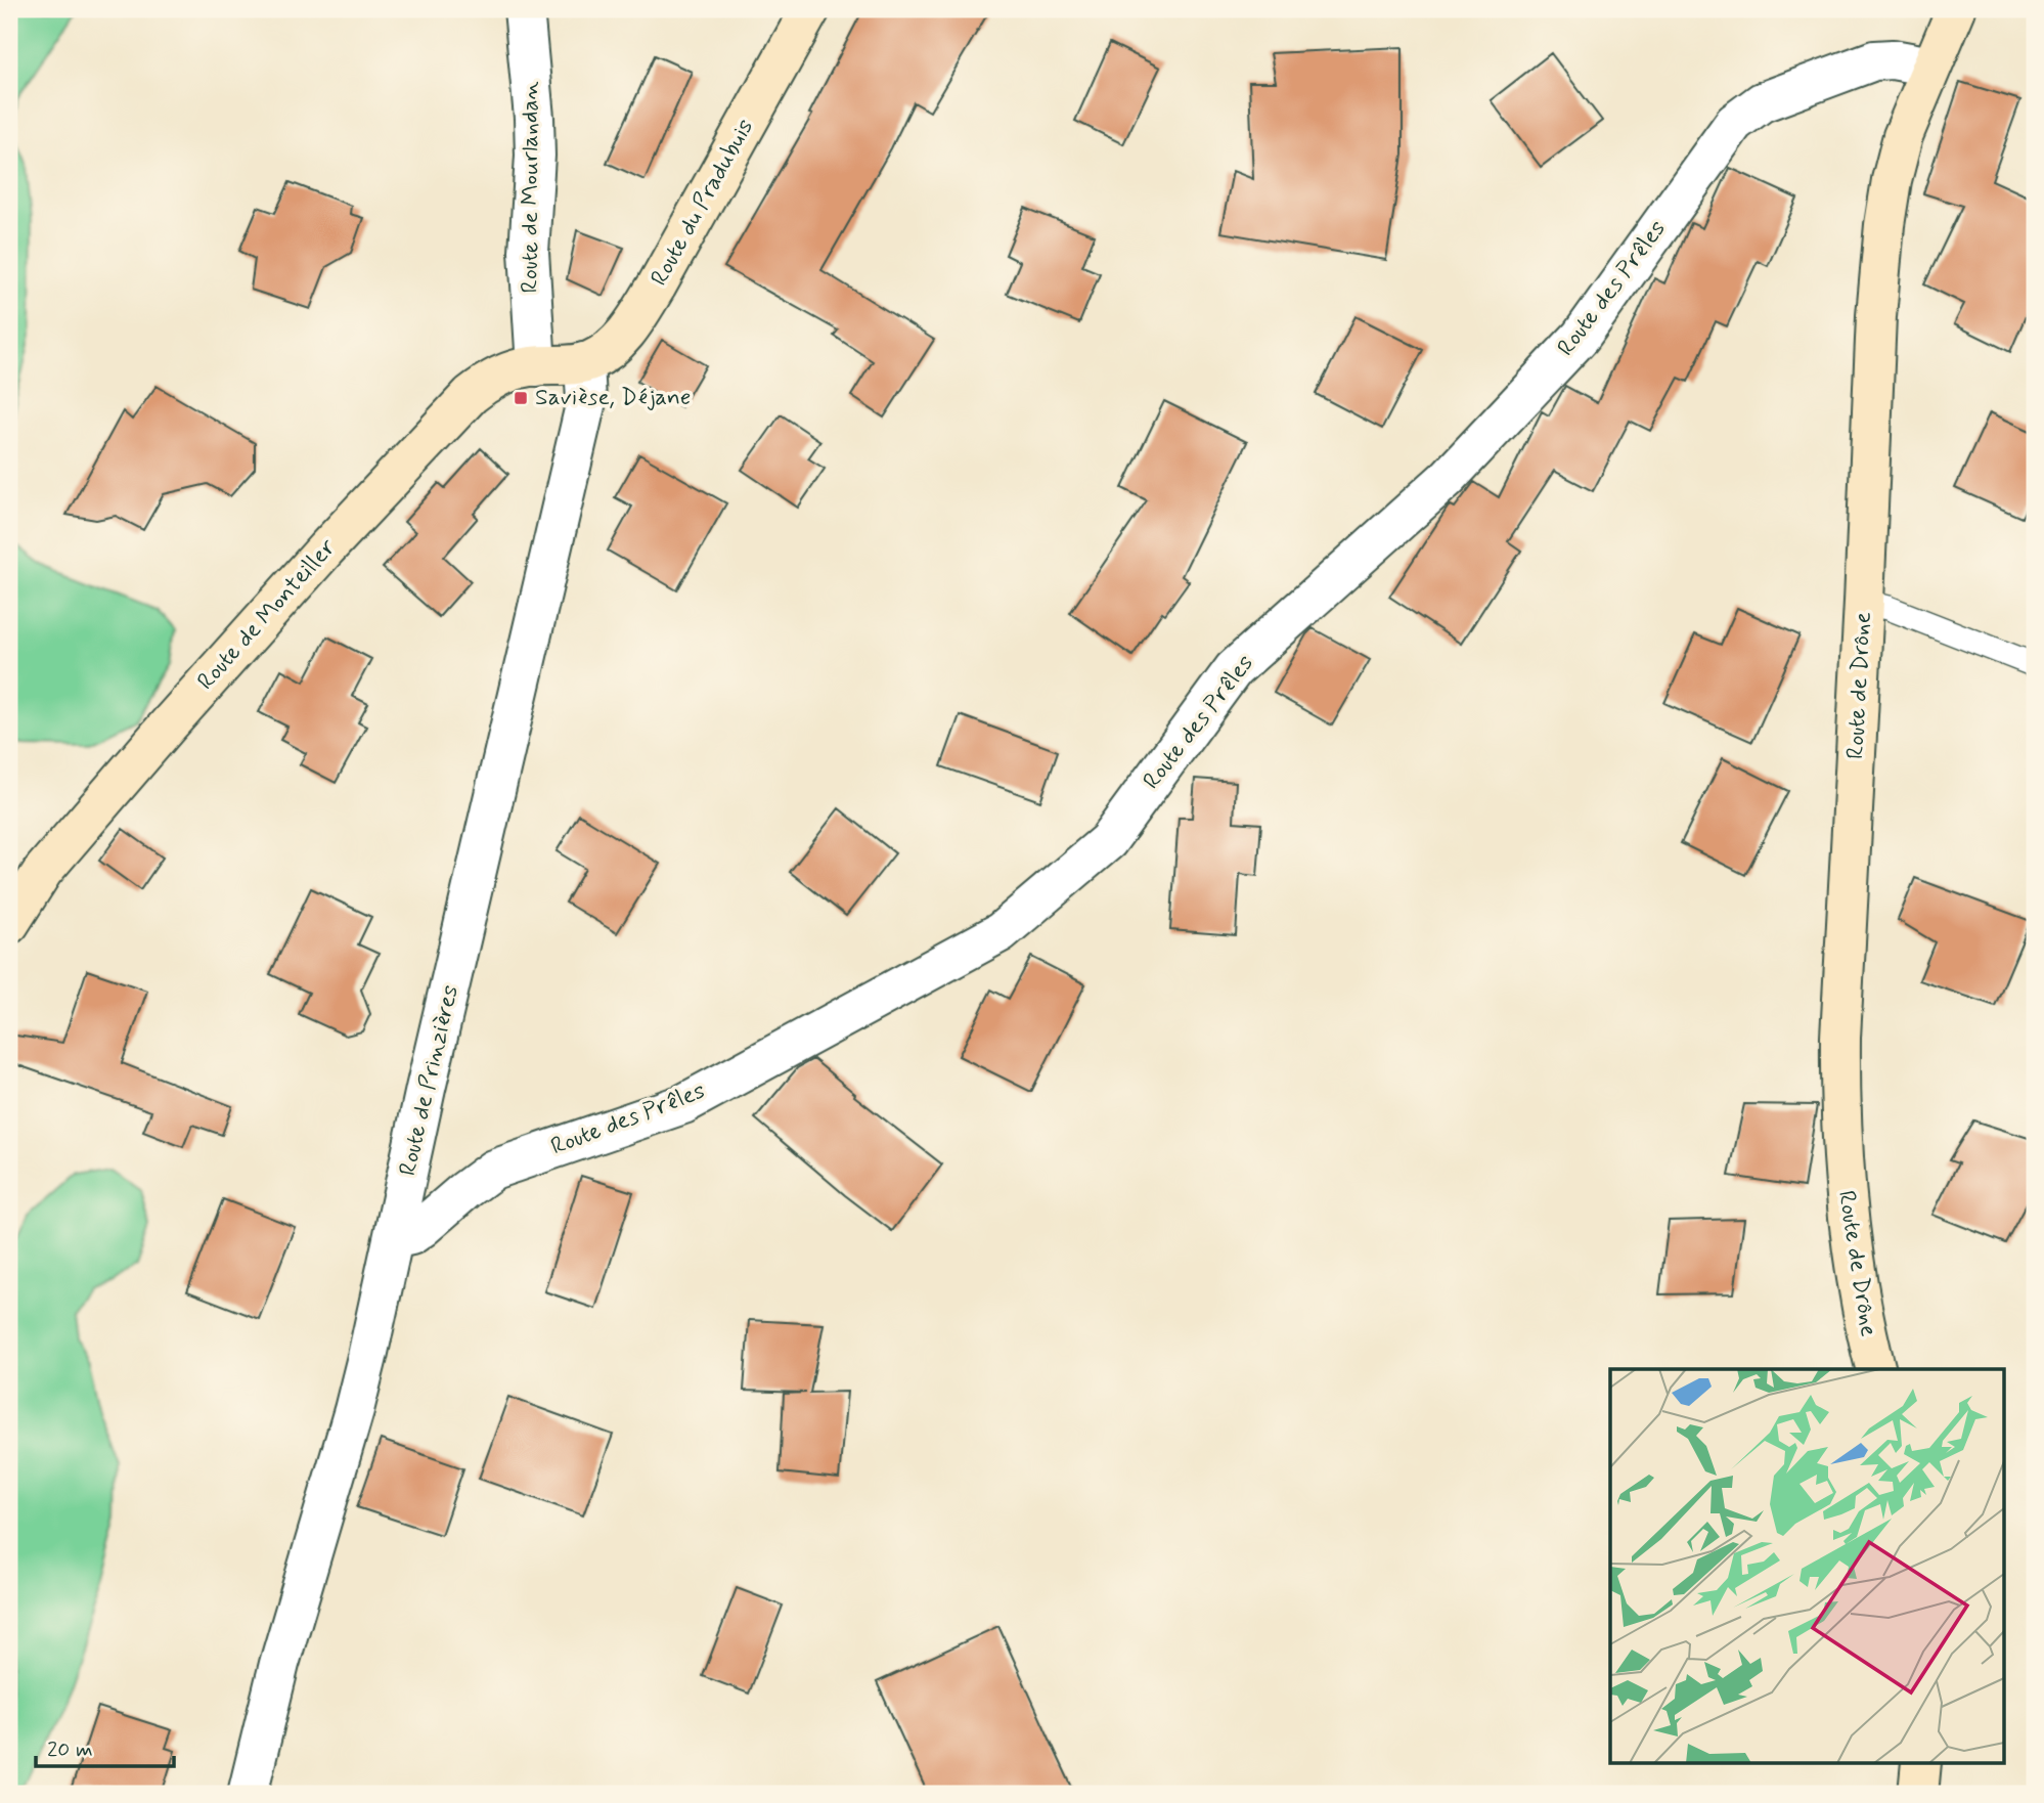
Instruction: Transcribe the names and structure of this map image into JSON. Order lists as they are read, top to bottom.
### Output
{
  "streets": {
    "street": [
      "Route de Mourlandan",
      "Route du Pradubuis",
      "Route des Prêles",
      "Route de Monteiller",
      "Route de Drône",
      "Route de Prinzières"
    ]
  },
  "crossings": [
    ["Route de Mourlandan", "Route du Pradubuis"],
    ["Route de Mourlandan", "Route de Monteiller"],
    ["Route de Mourlandan", "Route de Prinzières"],
    ["Route du Pradubuis", "Route de Monteiller"],
    ["Route du Pradubuis", "Route de Prinzières"],
    ["Route des Prêles", "Route de Drône"],
    ["Route des Prêles", "Route de Prinzières"],
    ["Route de Monteiller", "Route de Prinzières"]
  ],
  "places": {
    "transit": ["Savièse, Déjane"]
  },
  "scale_bar": "20 m"
}
